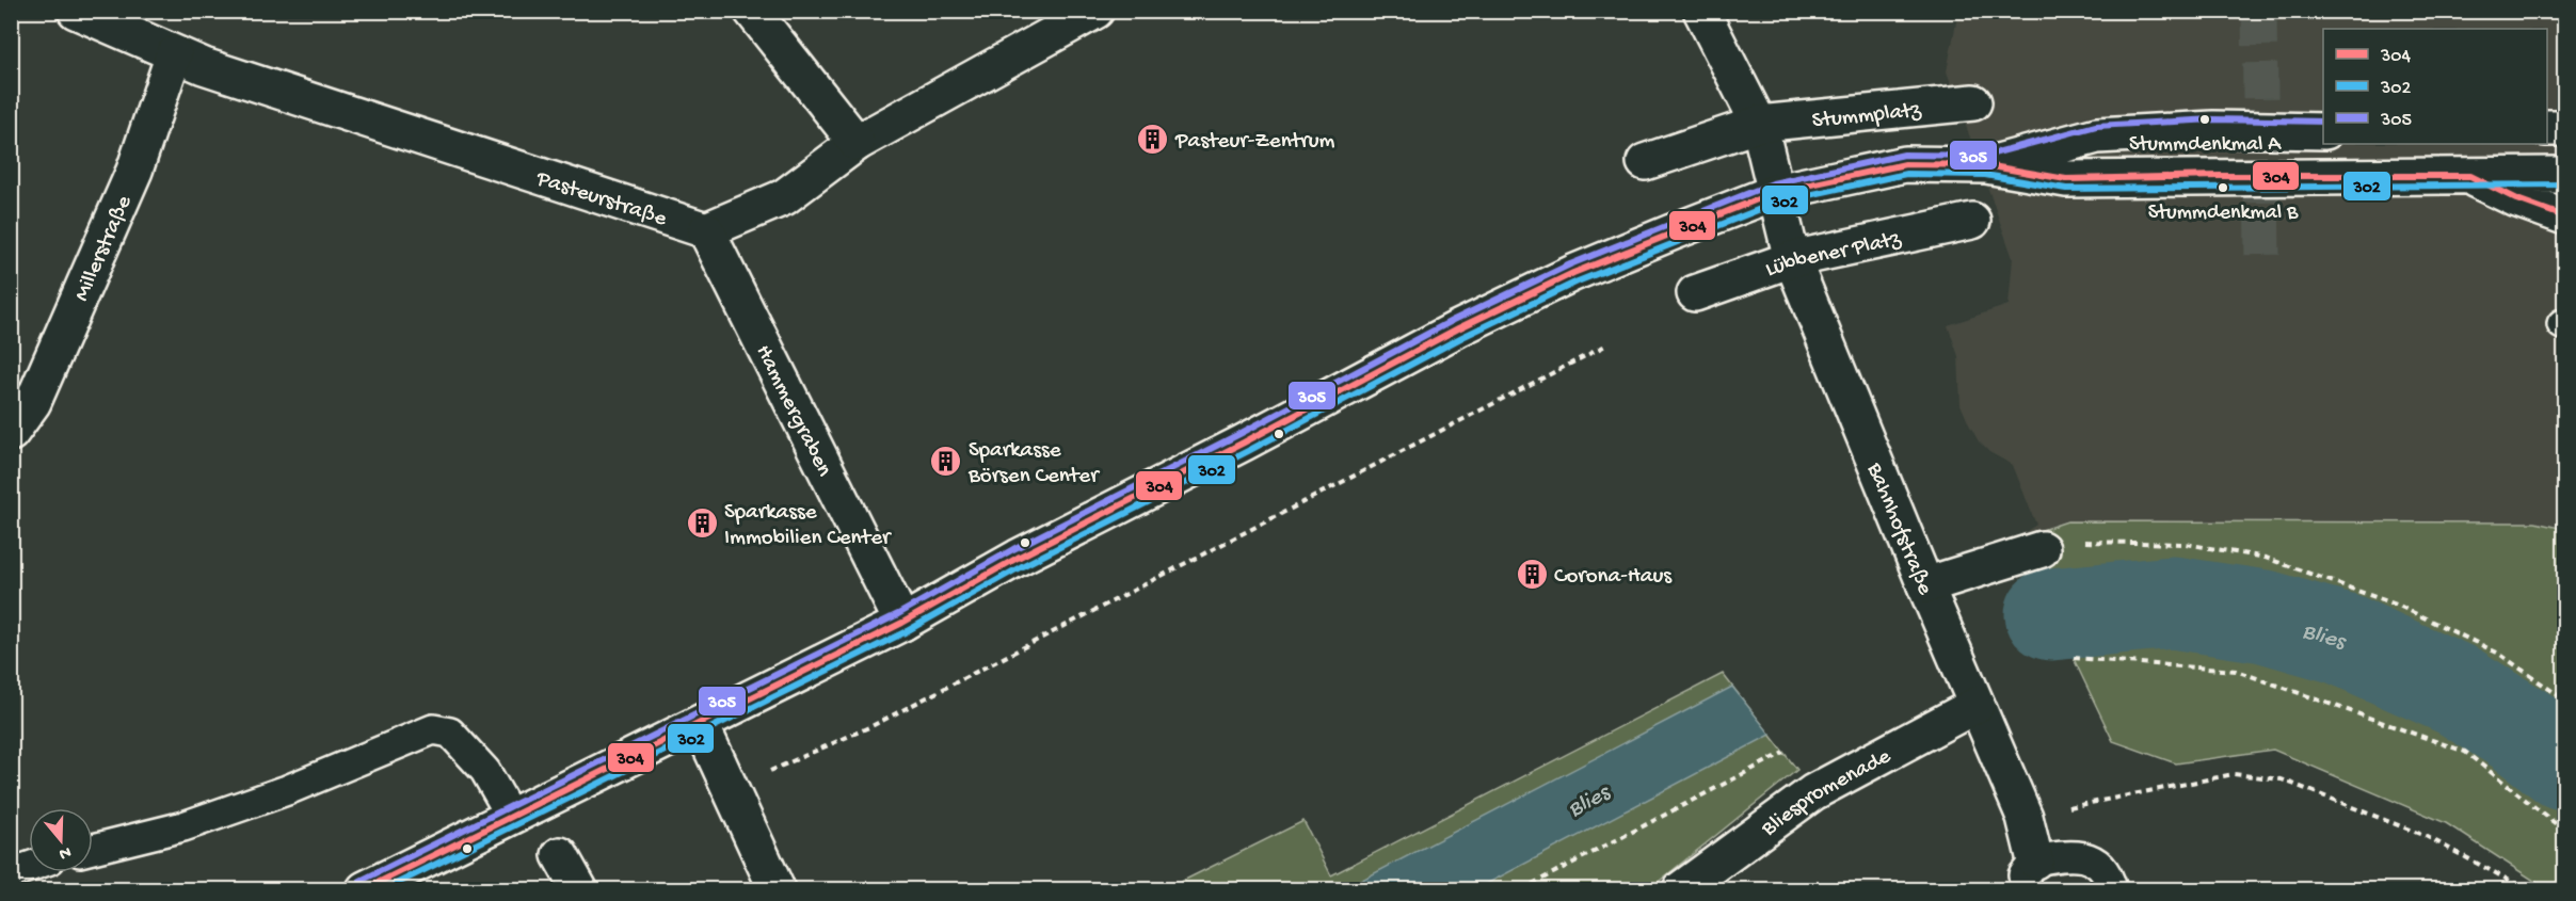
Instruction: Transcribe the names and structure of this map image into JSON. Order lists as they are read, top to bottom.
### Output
{
  "streets": {
    "street": [
      "Stummplatz",
      "Pasteurstraße",
      "Millerstraße",
      "Lübbener Platz",
      "Hammergraben",
      "Bahnhofstraße",
      "Bliespromenade"
    ]
  },
  "crossings": [
    ["Pasteurstraße", "Millerstraße"],
    ["Pasteurstraße", "Hammergraben"],
    ["Lübbener Platz", "Bahnhofstraße"],
    ["Bahnhofstraße", "Bliespromenade"]
  ],
  "water": ["Blies"],
  "places": {
    "other": ["Stummdenkmal A", "Stummdenkmal B"],
    "building": [
      "Pasteur-Zentrum",
      "Sparkasse Börsen Center",
      "Sparkasse Immobilien Center",
      "Corona-Haus"
    ]
  },
  "lines": ["transit line 305", "transit line 304", "transit line 302"],
  "legend": ["304", "302", "305"],
  "north": "bottom"
}
